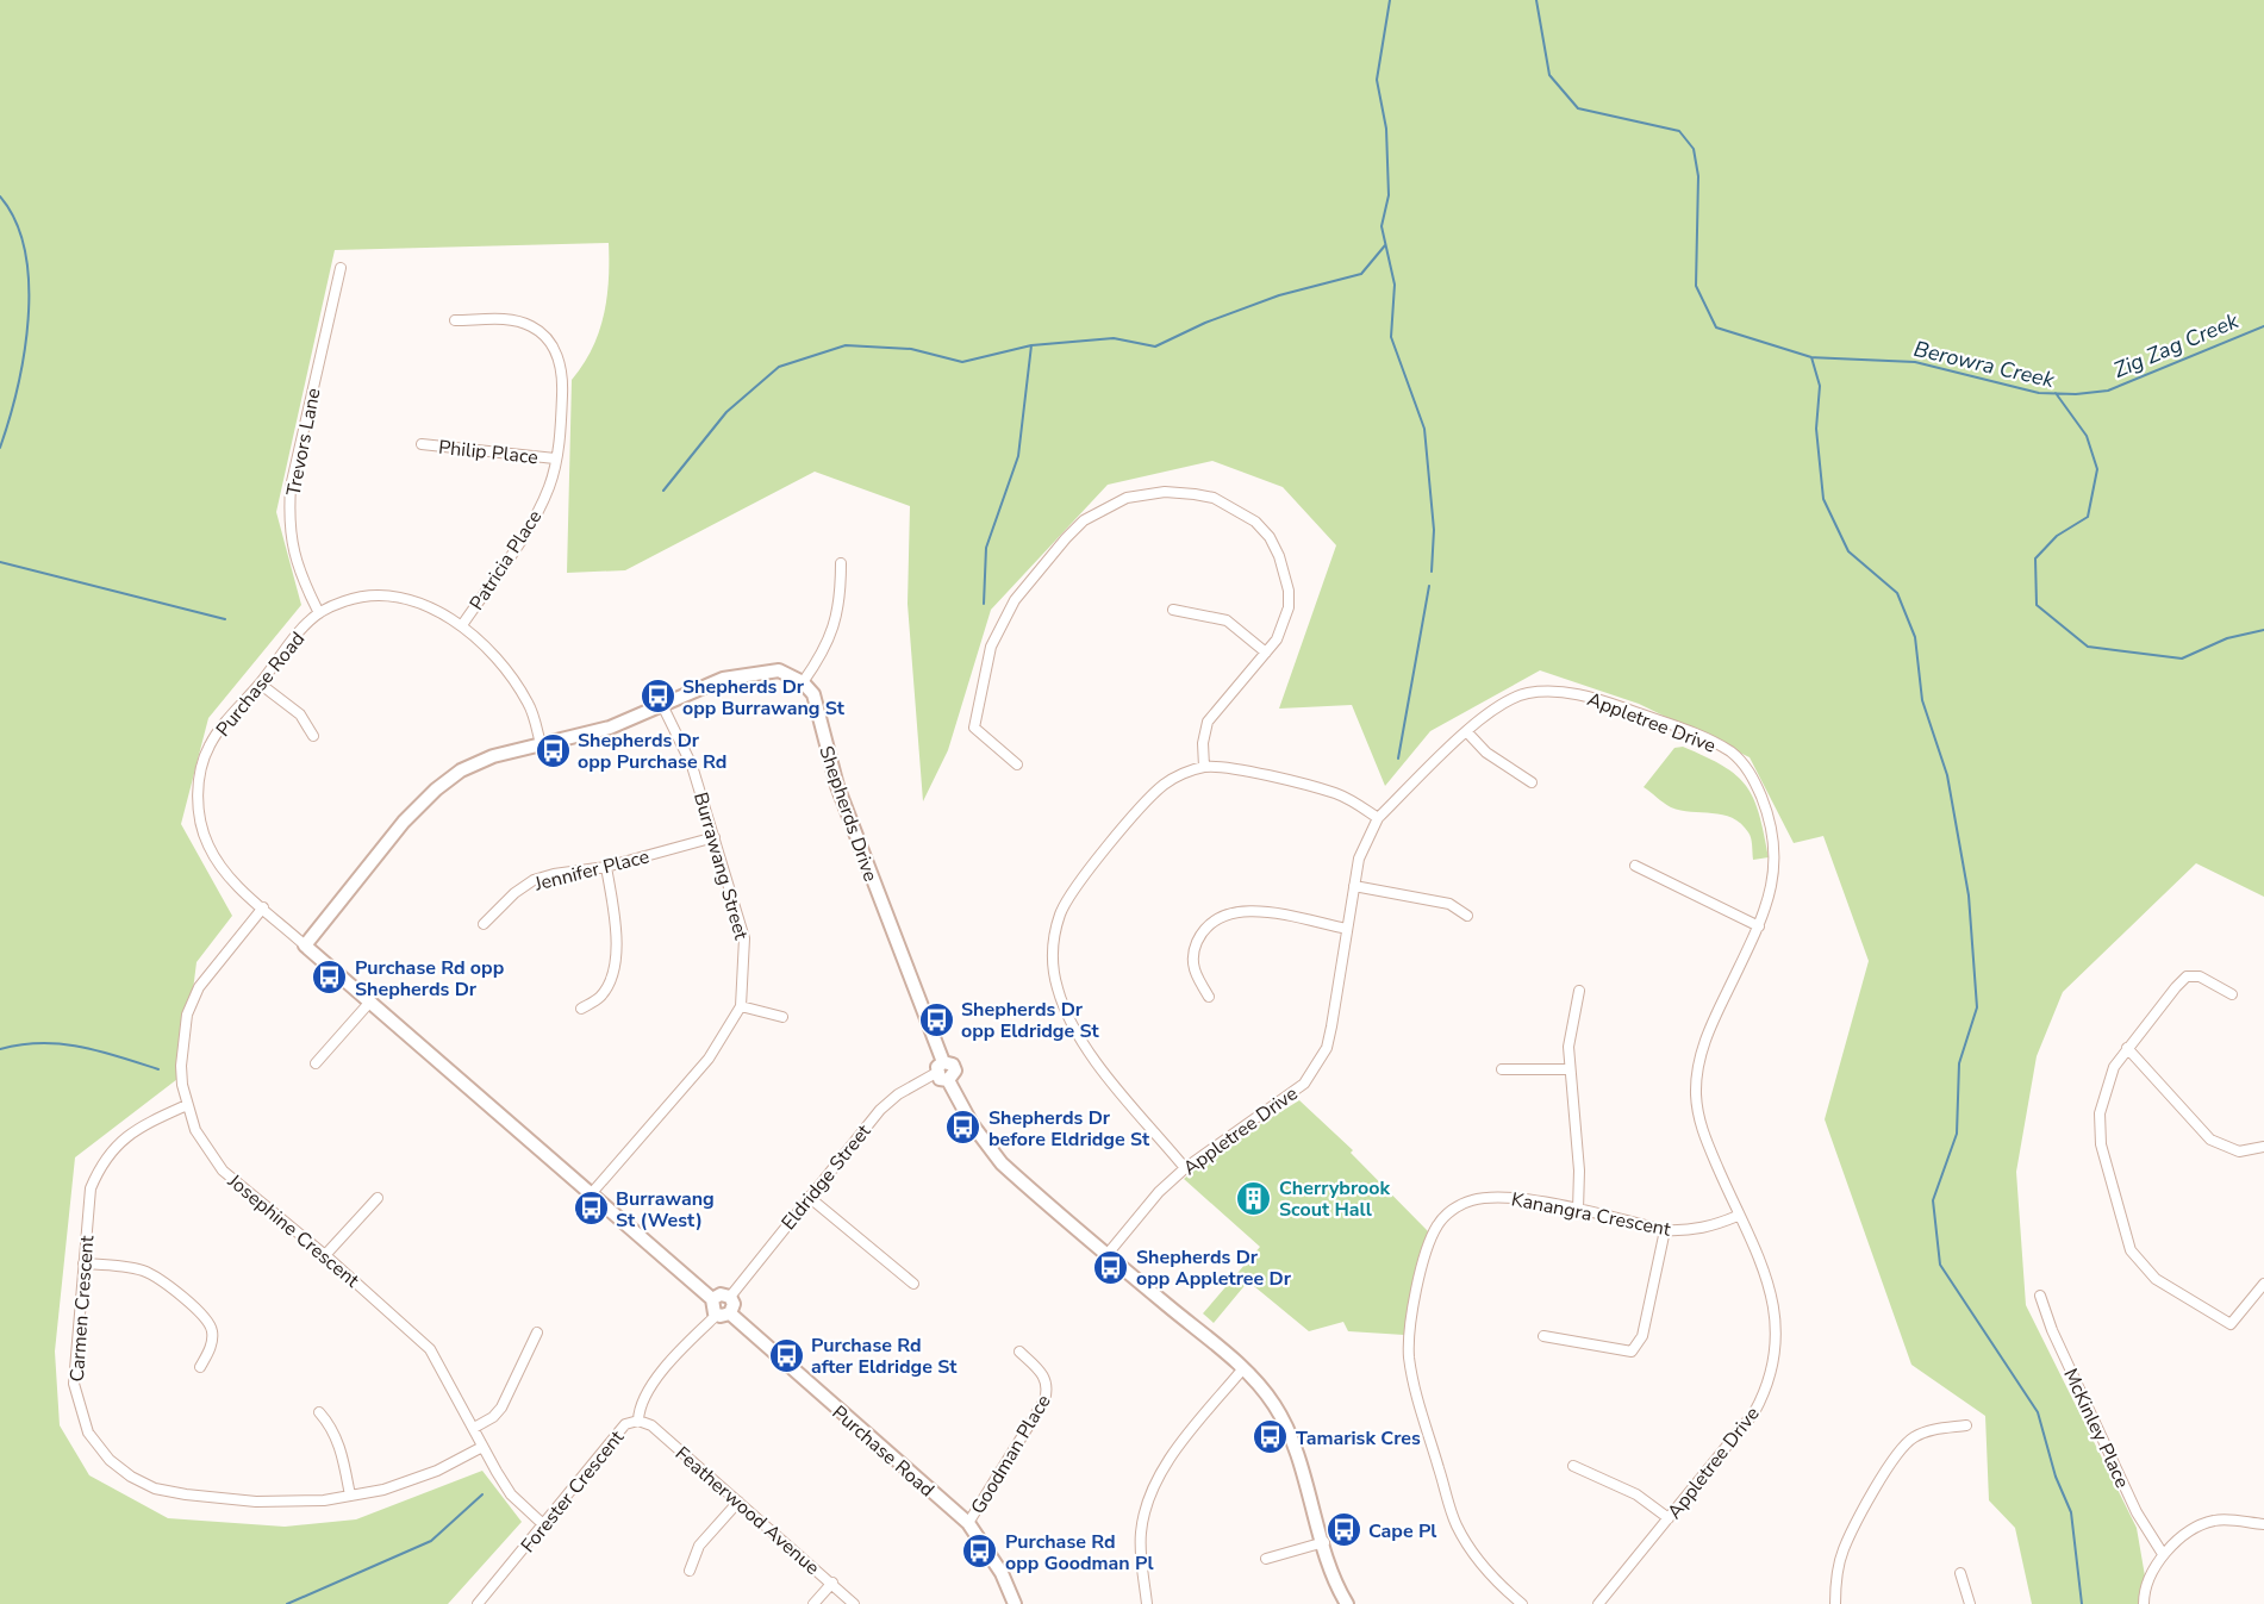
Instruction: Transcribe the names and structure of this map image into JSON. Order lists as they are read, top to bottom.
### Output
{
  "streets": {
    "main road": ["Purchase Road", "Shepherds Drive"],
    "street": [
      "Trevors Lane",
      "Philip Place",
      "Patricia Place",
      "Appletree Drive",
      "Burrawang Street",
      "Jennifer Place",
      "Eldridge Street",
      "Kanangra Crescent",
      "Josephine Crescent",
      "Carmen Crescent",
      "McKinley Place",
      "Goodman Place",
      "Forester Crescent",
      "Featherwood Avenue"
    ]
  },
  "crossings": [
    ["Trevors Lane", "Purchase Road"],
    ["Philip Place", "Patricia Place"],
    ["Patricia Place", "Purchase Road"],
    ["Purchase Road", "Burrawang Street"],
    ["Purchase Road", "Eldridge Street"],
    ["Purchase Road", "Josephine Crescent"],
    ["Purchase Road", "Goodman Place"],
    ["Purchase Road", "Forester Crescent"],
    ["Appletree Drive", "Shepherds Drive"],
    ["Appletree Drive", "Kanangra Crescent"],
    ["Shepherds Drive", "Eldridge Street"],
    ["Burrawang Street", "Jennifer Place"],
    ["Eldridge Street", "Forester Crescent"],
    ["Josephine Crescent", "Carmen Crescent"],
    ["Josephine Crescent", "Forester Crescent"],
    ["Forester Crescent", "Featherwood Avenue"]
  ],
  "water": ["Zig Zag Creek", "Berowra Creek"],
  "places": {
    "bus stop": [
      "Shepherds Dr opp Burrawang St",
      "Shepherds Dr opp Purchase Rd",
      "Purchase Rd opp Shepherds Dr",
      "Shepherds Dr opp Eldridge St",
      "Shepherds Dr before Eldridge St",
      "Burrawang St (West)",
      "Shepherds Dr opp Appletree Dr",
      "Purchase Rd after Eldridge St",
      "Tamarisk Cres",
      "Cape Pl",
      "Purchase Rd opp Goodman Pl"
    ],
    "building": ["Cherrybrook Scout Hall"]
  }
}
